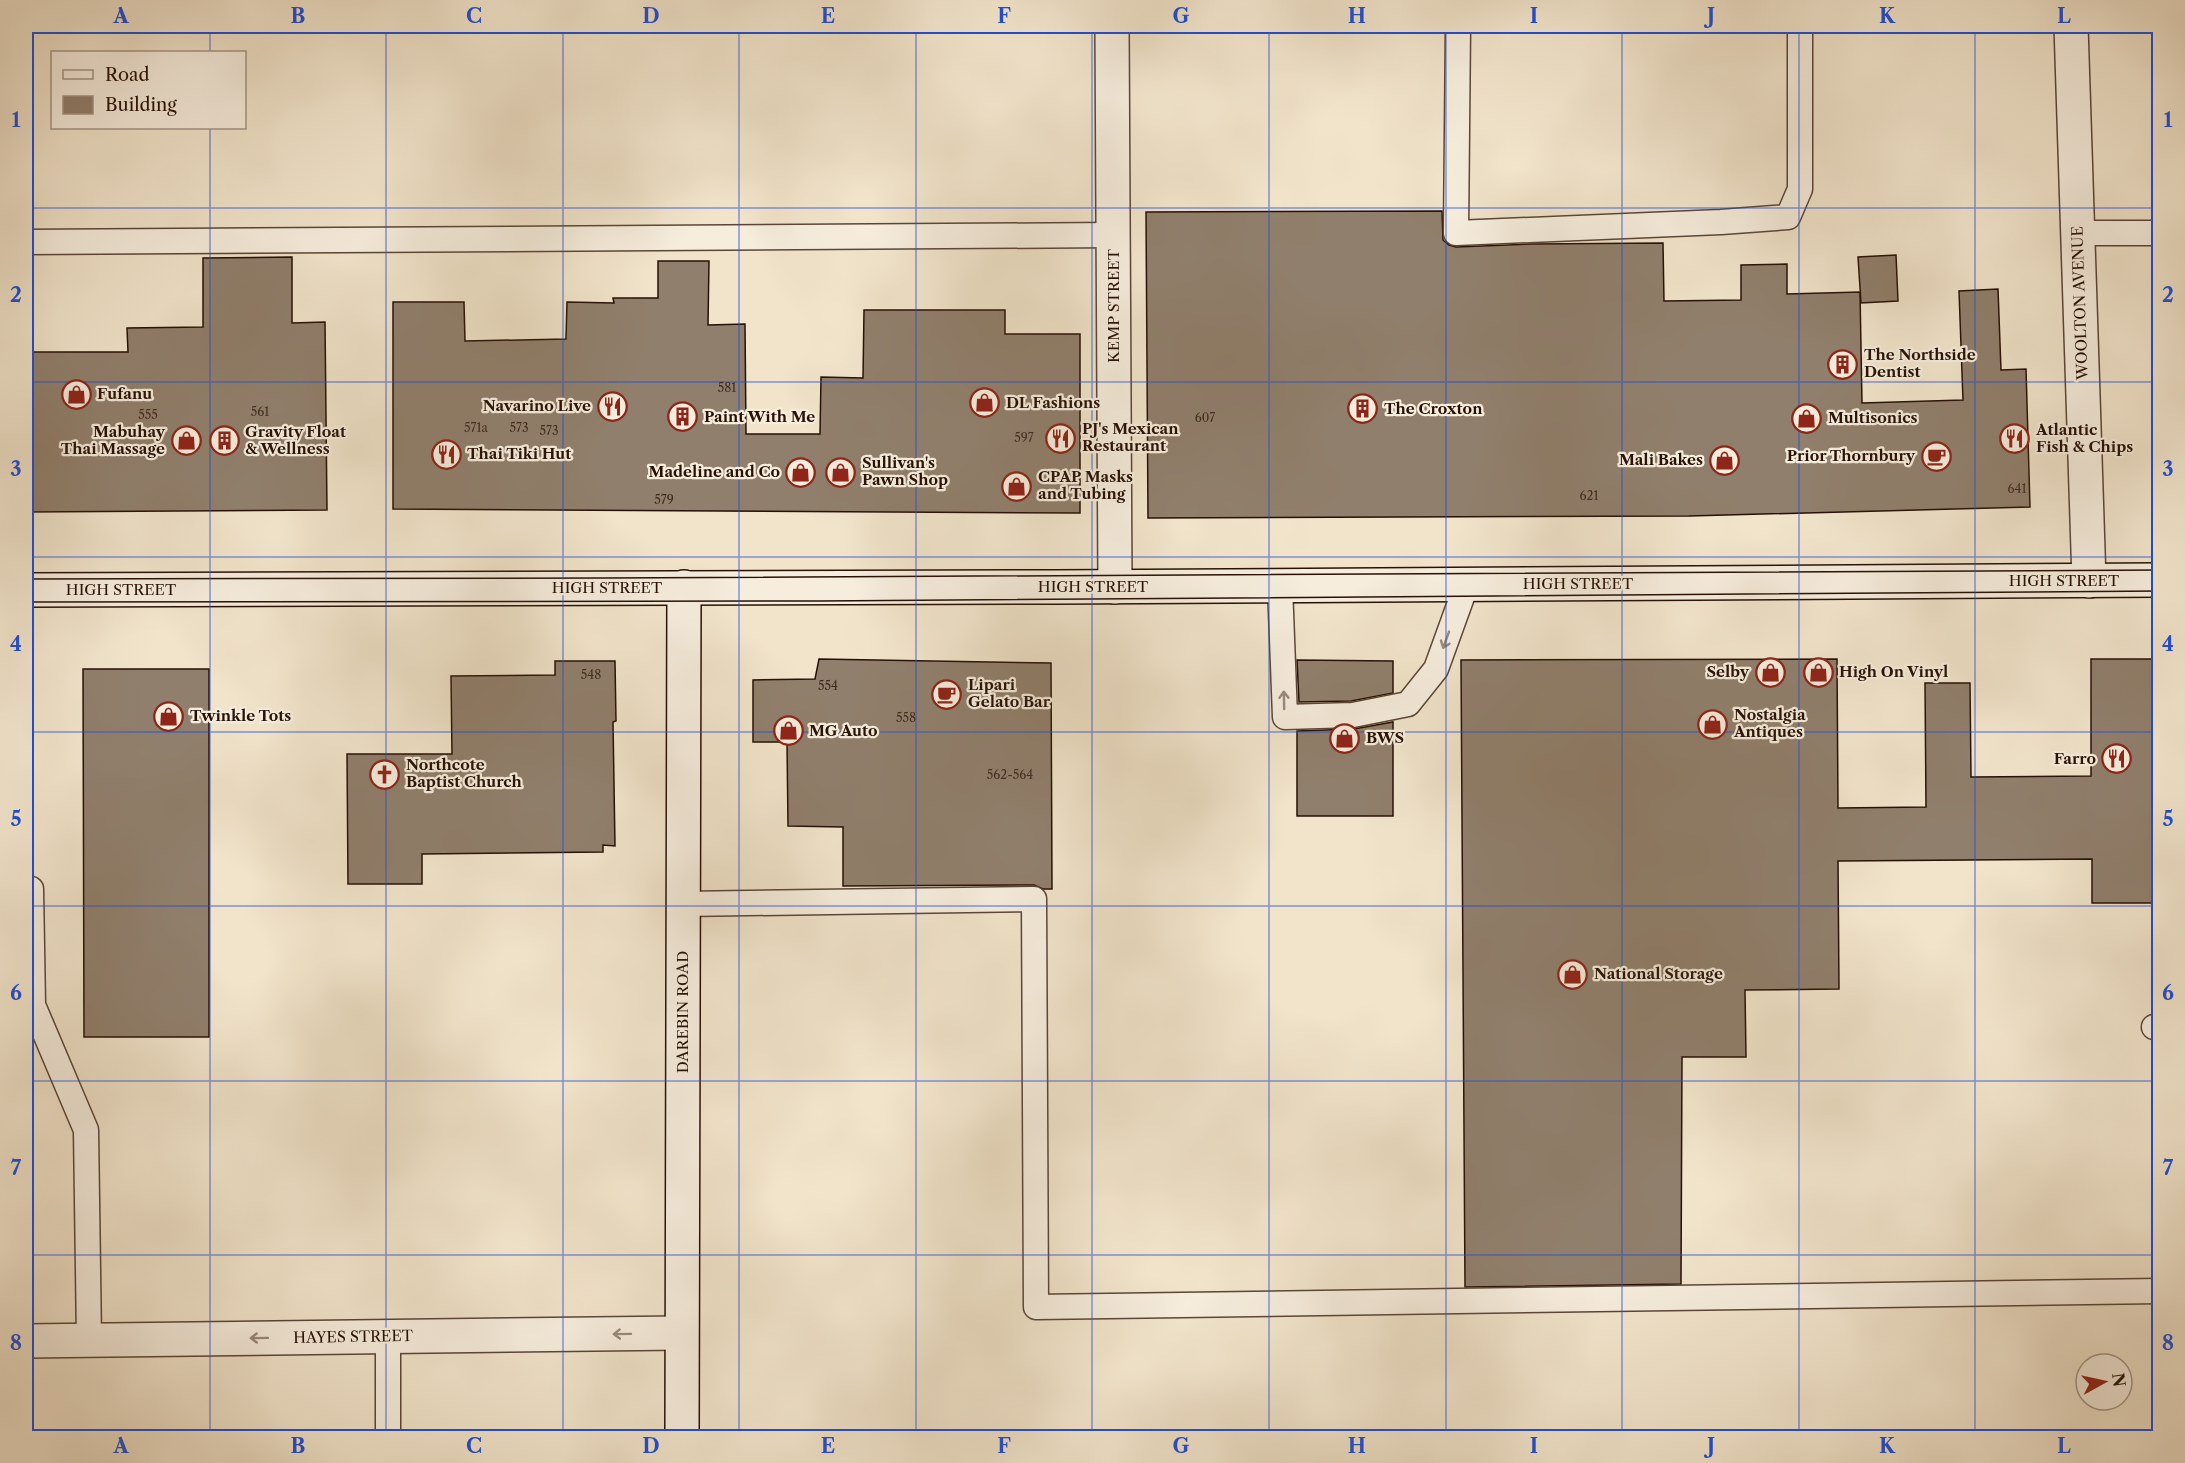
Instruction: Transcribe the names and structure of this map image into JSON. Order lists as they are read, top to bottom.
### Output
{
  "streets": {
    "main road": [
      "WOOLTON AVENUE",
      "KEMP STREET",
      "HIGH STREET",
      "DAREBIN ROAD",
      "HAYES STREET"
    ]
  },
  "crossings": [
    ["WOOLTON AVENUE", "HIGH STREET"],
    ["KEMP STREET", "HIGH STREET"],
    ["HIGH STREET", "DAREBIN ROAD"],
    ["DAREBIN ROAD", "HAYES STREET"]
  ],
  "one_way": ["HAYES STREET"],
  "places": {
    "building": [
      "The Northside Dentist",
      "The Croxton",
      "Paint With Me",
      "Gravity Float & Wellness"
    ],
    "shop": [
      "Fufanu",
      "DL Fashions",
      "Multisonics",
      "Mabuhay Thai Massage",
      "Mali Bakes",
      "Madeline and Co",
      "Sullivan's Pawn Shop",
      "CPAP Masks and Tubing",
      "Selby",
      "High On Vinyl",
      "Twinkle Tots",
      "Nostalgia Antiques",
      "MG Auto",
      "BWS",
      "National Storage"
    ],
    "restaurant": [
      "Navarino Live",
      "PJ's Mexican Restaurant",
      "Atlantic Fish & Chips",
      "Thai Tiki Hut",
      "Farro"
    ],
    "cafe": ["Prior Thornbury", "Lipari Gelato Bar"],
    "church": ["Northcote Baptist Church"]
  },
  "house_numbers": [
    "581",
    "561",
    "555",
    "607",
    "571a",
    "573",
    "573",
    "597",
    "641",
    "621",
    "579",
    "548",
    "554",
    "558",
    "562-564"
  ],
  "legend": ["Road", "Building"],
  "north": "right",
  "grid": {
    "columns": [
      "A",
      "B",
      "C",
      "D",
      "E",
      "F",
      "G",
      "H",
      "I",
      "J",
      "K",
      "L"
    ],
    "rows": [
      "1",
      "2",
      "3",
      "4",
      "5",
      "6",
      "7",
      "8"
    ]
  }
}
